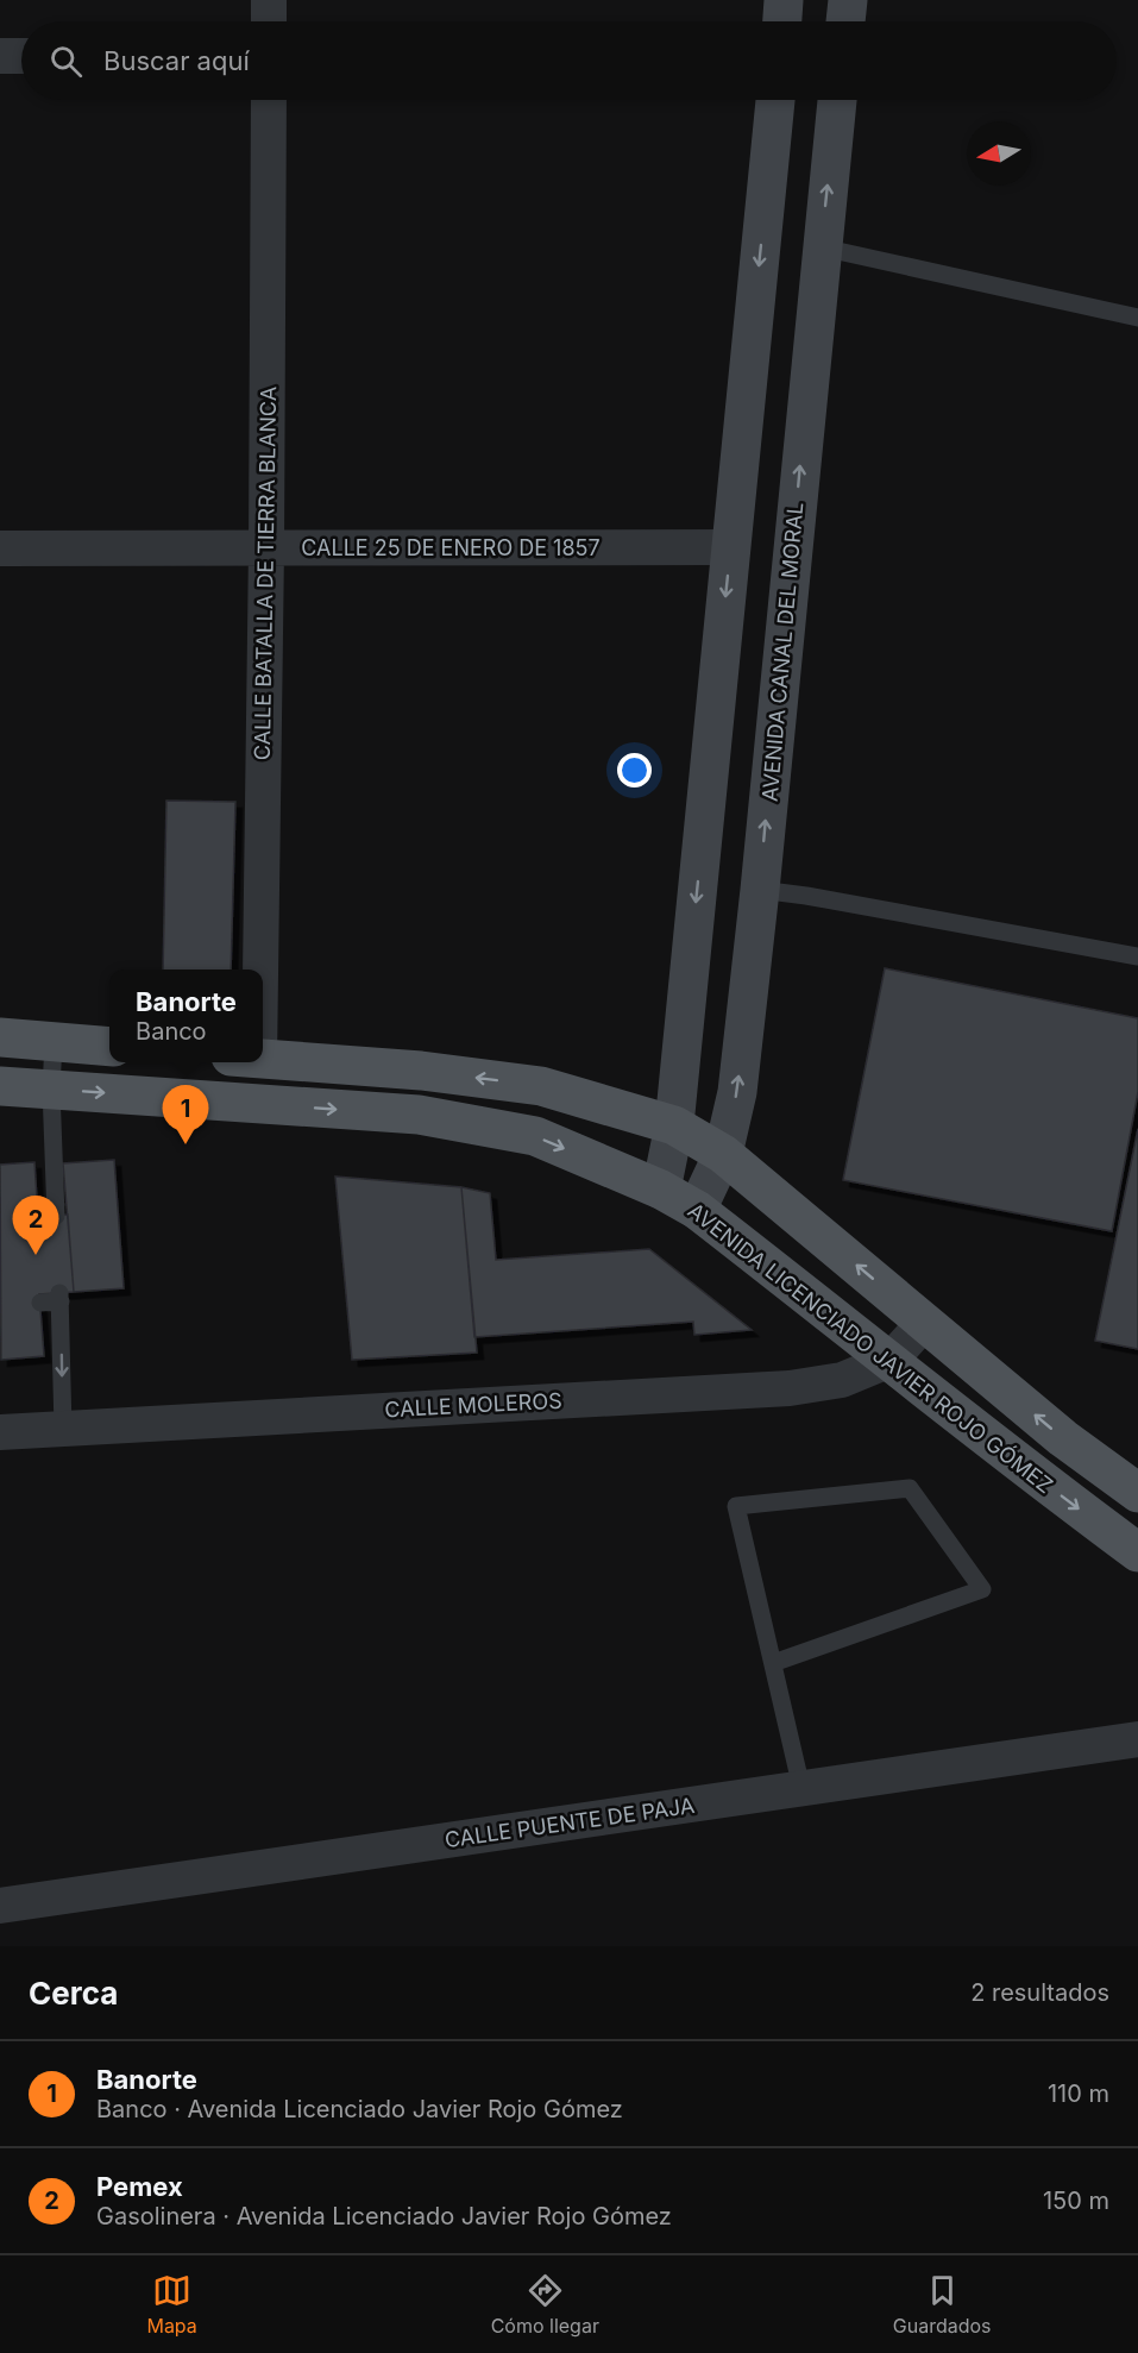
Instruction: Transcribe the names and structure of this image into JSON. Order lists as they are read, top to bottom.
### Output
{
  "streets": {
    "main road": ["AVENIDA CANAL DEL MORAL", "AVENIDA LICENCIADO JAVIER ROJO GÓMEZ"],
    "street": [
      "CALLE 25 DE ENERO DE 1857",
      "CALLE BATALLA DE TIERRA BLANCA",
      "CALLE MOLEROS",
      "CALLE PUENTE DE PAJA"
    ]
  },
  "crossings": [
    ["CALLE 25 DE ENERO DE 1857", "CALLE BATALLA DE TIERRA BLANCA"],
    ["AVENIDA CANAL DEL MORAL", "AVENIDA LICENCIADO JAVIER ROJO GÓMEZ"],
    ["AVENIDA LICENCIADO JAVIER ROJO GÓMEZ", "CALLE MOLEROS"]
  ],
  "north": "left",
  "page": {
    "search": "Buscar aquí",
    "popup": ["Banorte", "Banco"],
    "pins": ["1", "2"],
    "heading": ["Cerca", "2 resultados"],
    "list": [
      {
        "mark": "1",
        "name": "Banorte",
        "note": "Banco · Avenida Licenciado Javier Rojo Gómez",
        "value": "110 m"
      },
      {
        "mark": "2",
        "name": "Pemex",
        "note": "Gasolinera · Avenida Licenciado Javier Rojo Gómez",
        "value": "150 m"
      }
    ],
    "nav": ["Mapa", "Cómo llegar", "Guardados"]
  }
}
